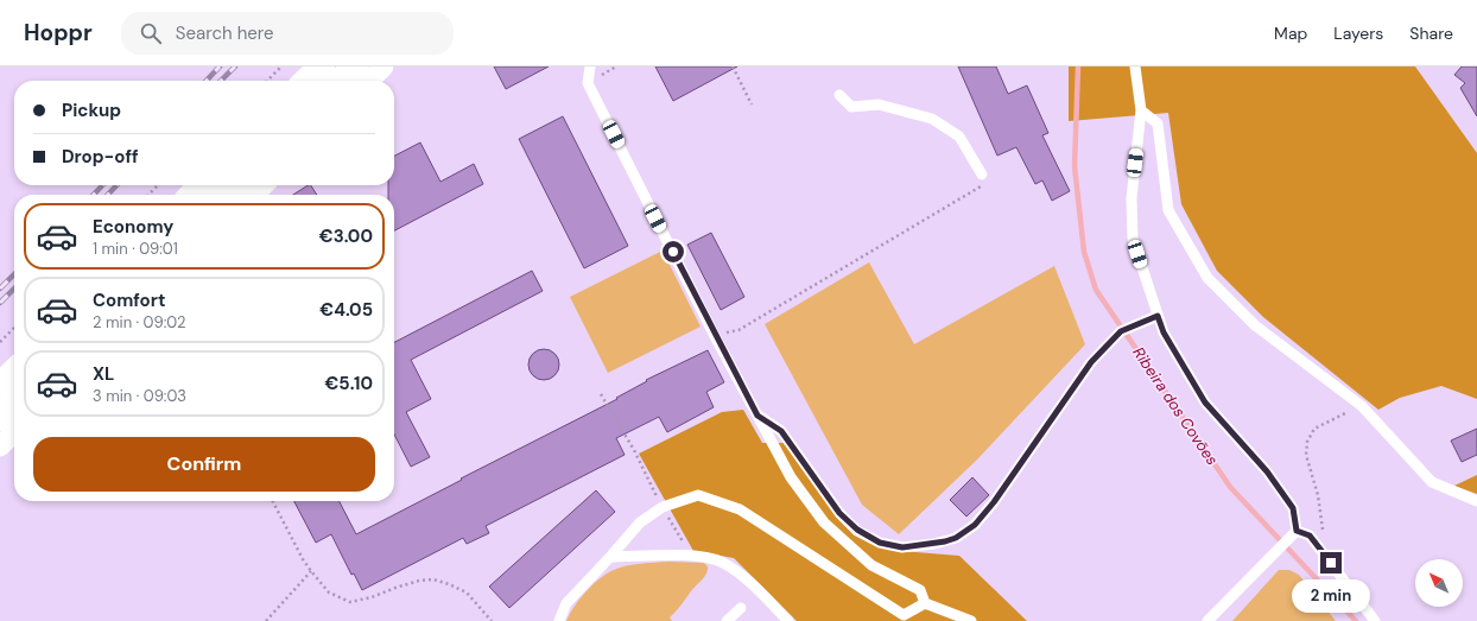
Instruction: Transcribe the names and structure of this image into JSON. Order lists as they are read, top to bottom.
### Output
{
  "water": ["Ribeira dos Covões"],
  "north": "top left",
  "page": {
    "header": "Hoppr",
    "search": "Search here",
    "nav": ["Map", "Layers", "Share"],
    "banner": ["Pickup", "Drop-off"],
    "list": [
      {
        "name": "Economy",
        "note": "1 min · 09:01",
        "value": "€3.00"
      },
      {
        "name": "Comfort",
        "note": "2 min · 09:02",
        "value": "€4.05"
      },
      {
        "name": "XL",
        "note": "3 min · 09:03",
        "value": "€5.10"
      }
    ],
    "buttons": "Confirm",
    "bubble": "2 min"
  }
}
